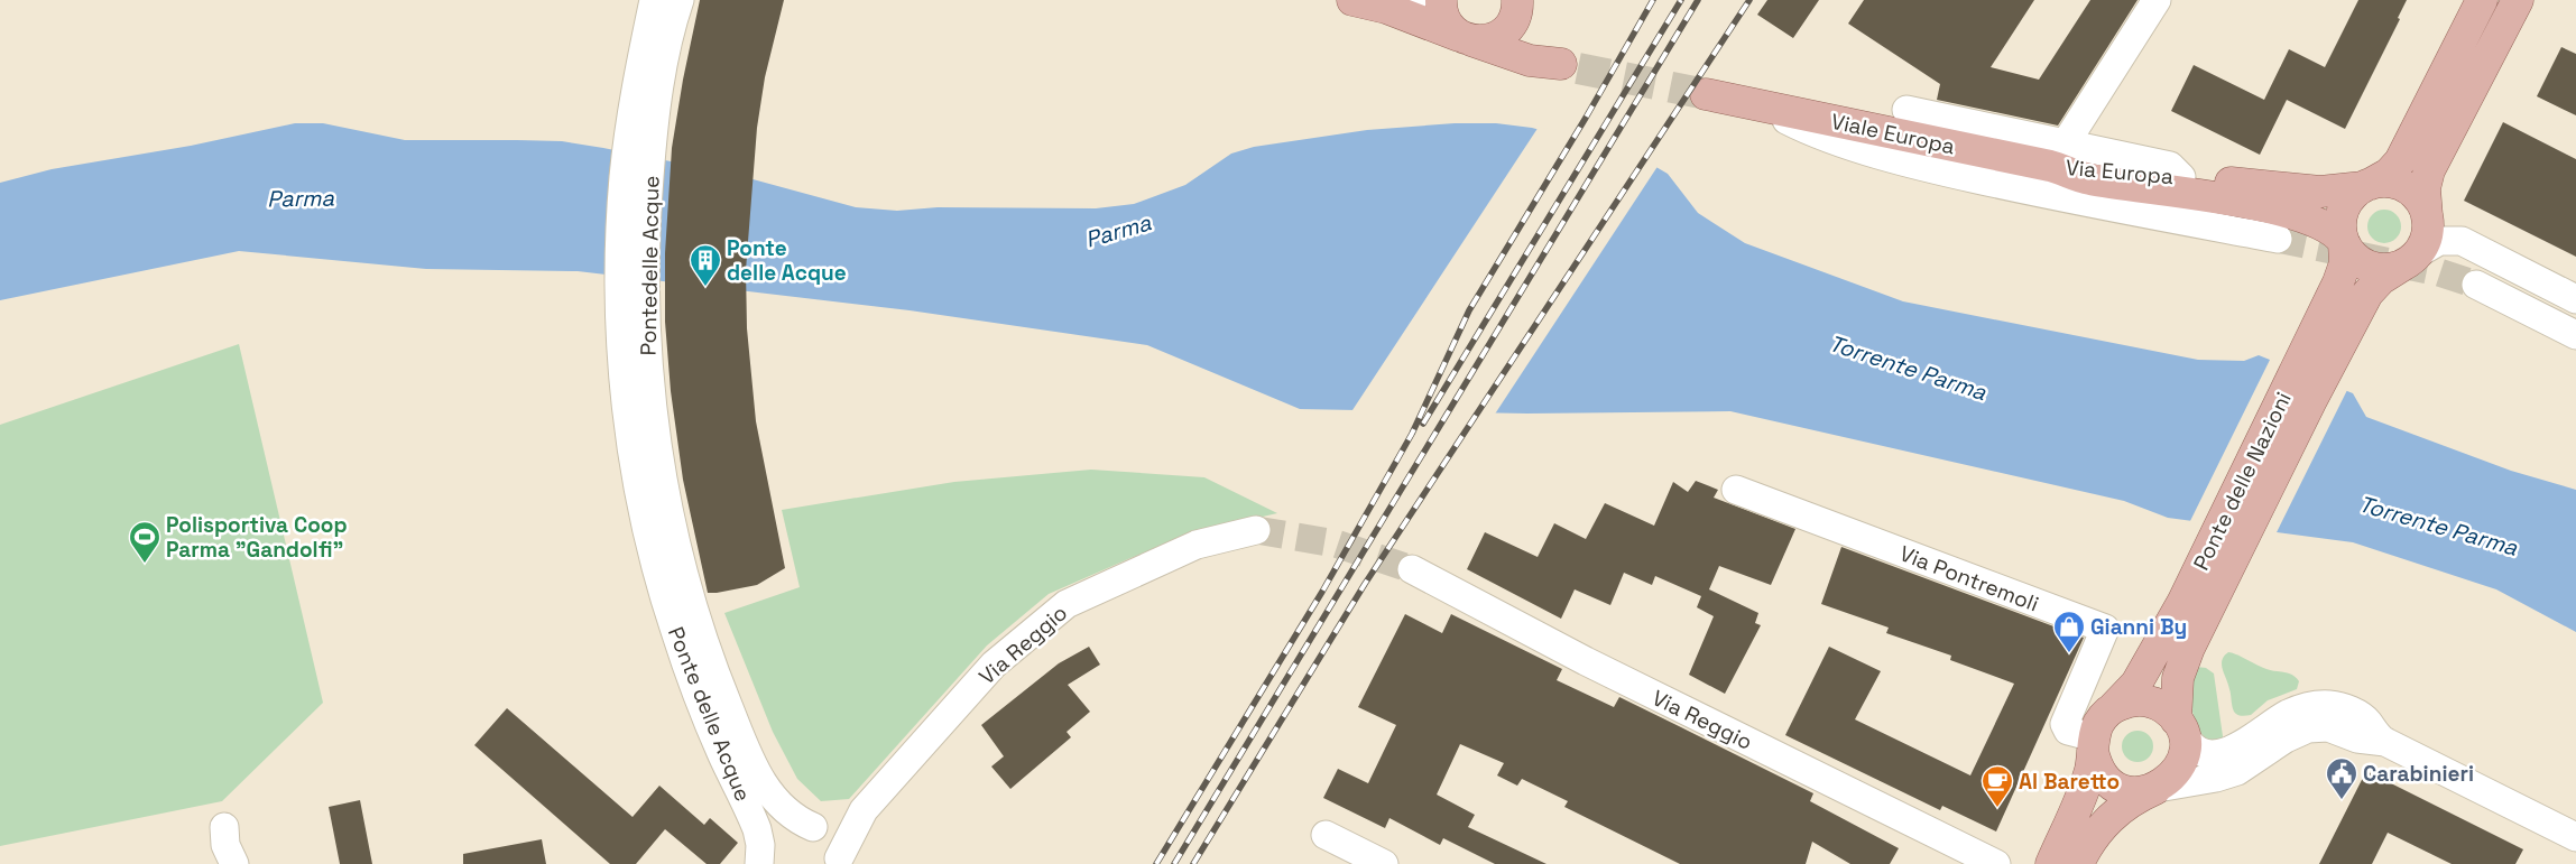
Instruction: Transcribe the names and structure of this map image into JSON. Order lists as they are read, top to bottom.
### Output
{
  "streets": {
    "main road": ["Viale Europa", "Via Europa", "Ponte delle Nazioni"],
    "street": [
      "Pontedelle Acque",
      "Via Pontremoli",
      "Via Reggio",
      "Ponte delle Acque"
    ]
  },
  "crossings": [
    ["Viale Europa", "Via Europa"],
    ["Via Europa", "Ponte delle Nazioni"],
    ["Pontedelle Acque", "Ponte delle Acque"],
    ["Ponte delle Nazioni", "Via Pontremoli"],
    ["Via Reggio", "Ponte delle Acque"]
  ],
  "water": ["Parma", "Torrente Parma"],
  "places": {
    "building": ["Ponte delle Acque"],
    "sports": ["Polisportiva Coop Parma \"Gandolfi\""],
    "shop": ["Gianni By"],
    "public building": ["Carabinieri"],
    "cafe": ["Al Baretto"]
  }
}
